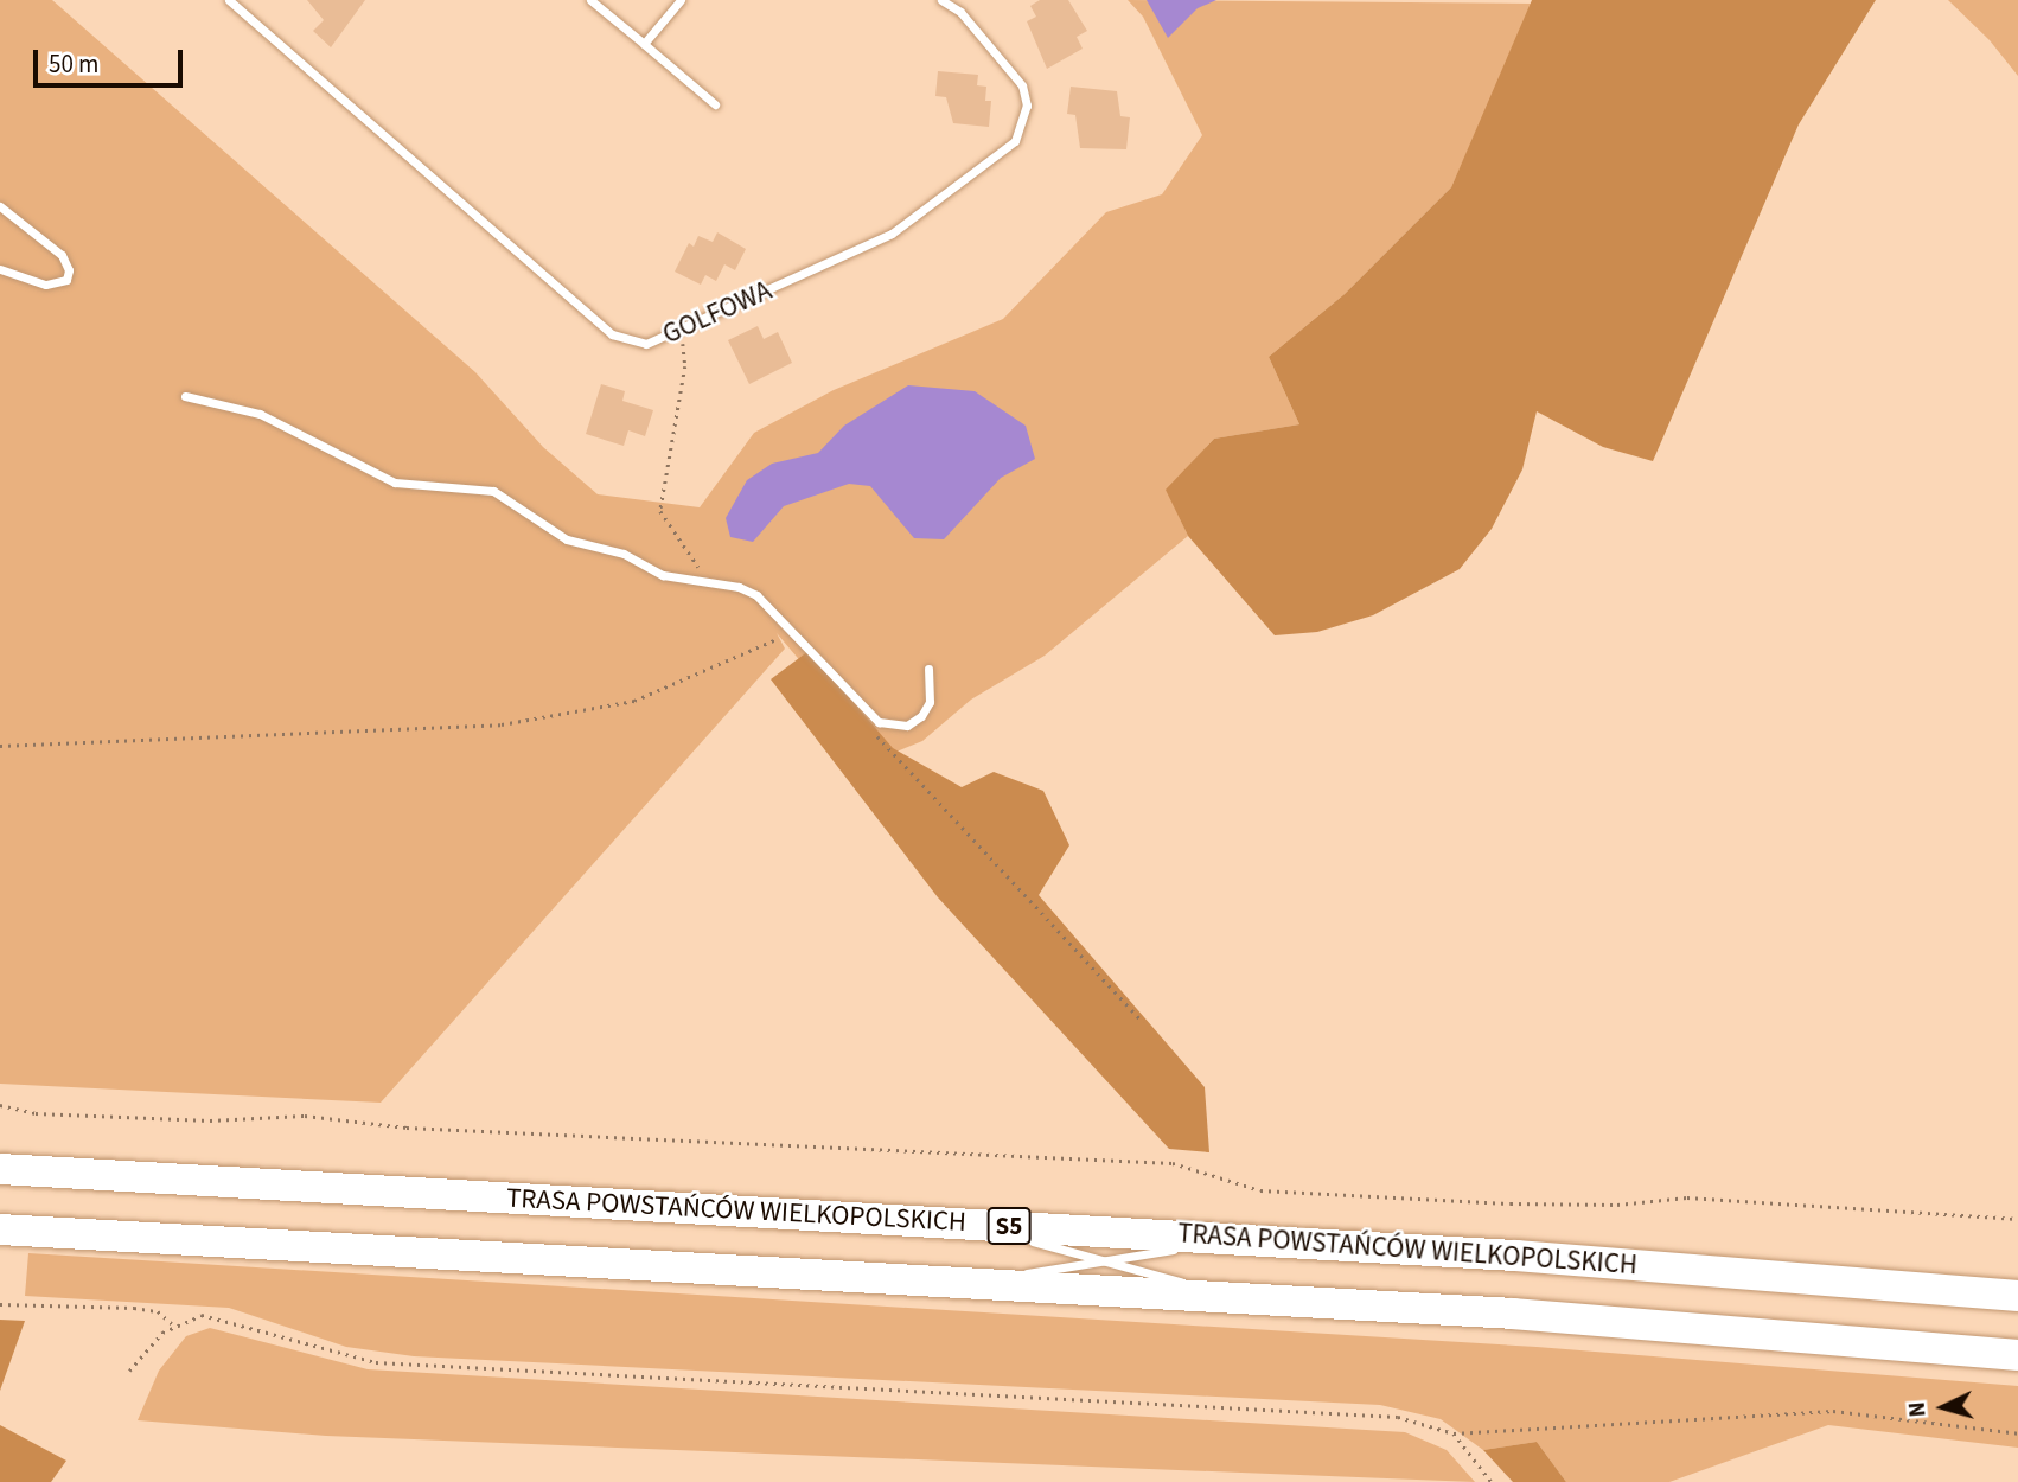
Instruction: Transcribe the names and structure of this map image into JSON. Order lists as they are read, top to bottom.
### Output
{
  "streets": {
    "highway": ["TRASA POWSTAŃCÓW WIELKOPOLSKICH", "S5"],
    "lane": ["GOLFOWA"]
  },
  "scale_bar": "50 m",
  "north": "left"
}
